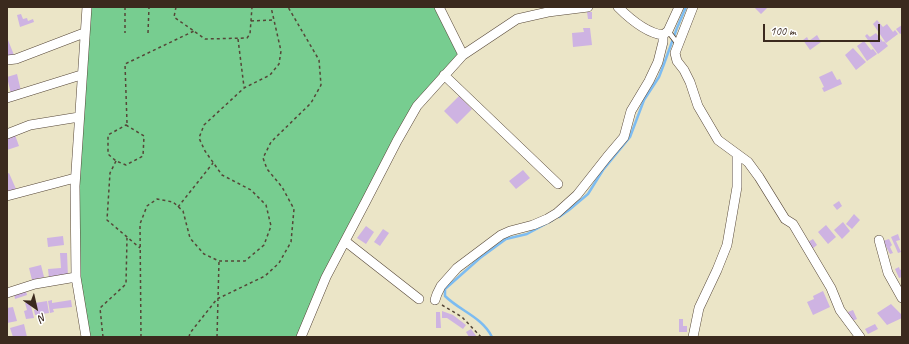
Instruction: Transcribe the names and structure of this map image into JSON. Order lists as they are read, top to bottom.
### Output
{
  "scale_bar": "100 m",
  "north": "bottom right"
}
